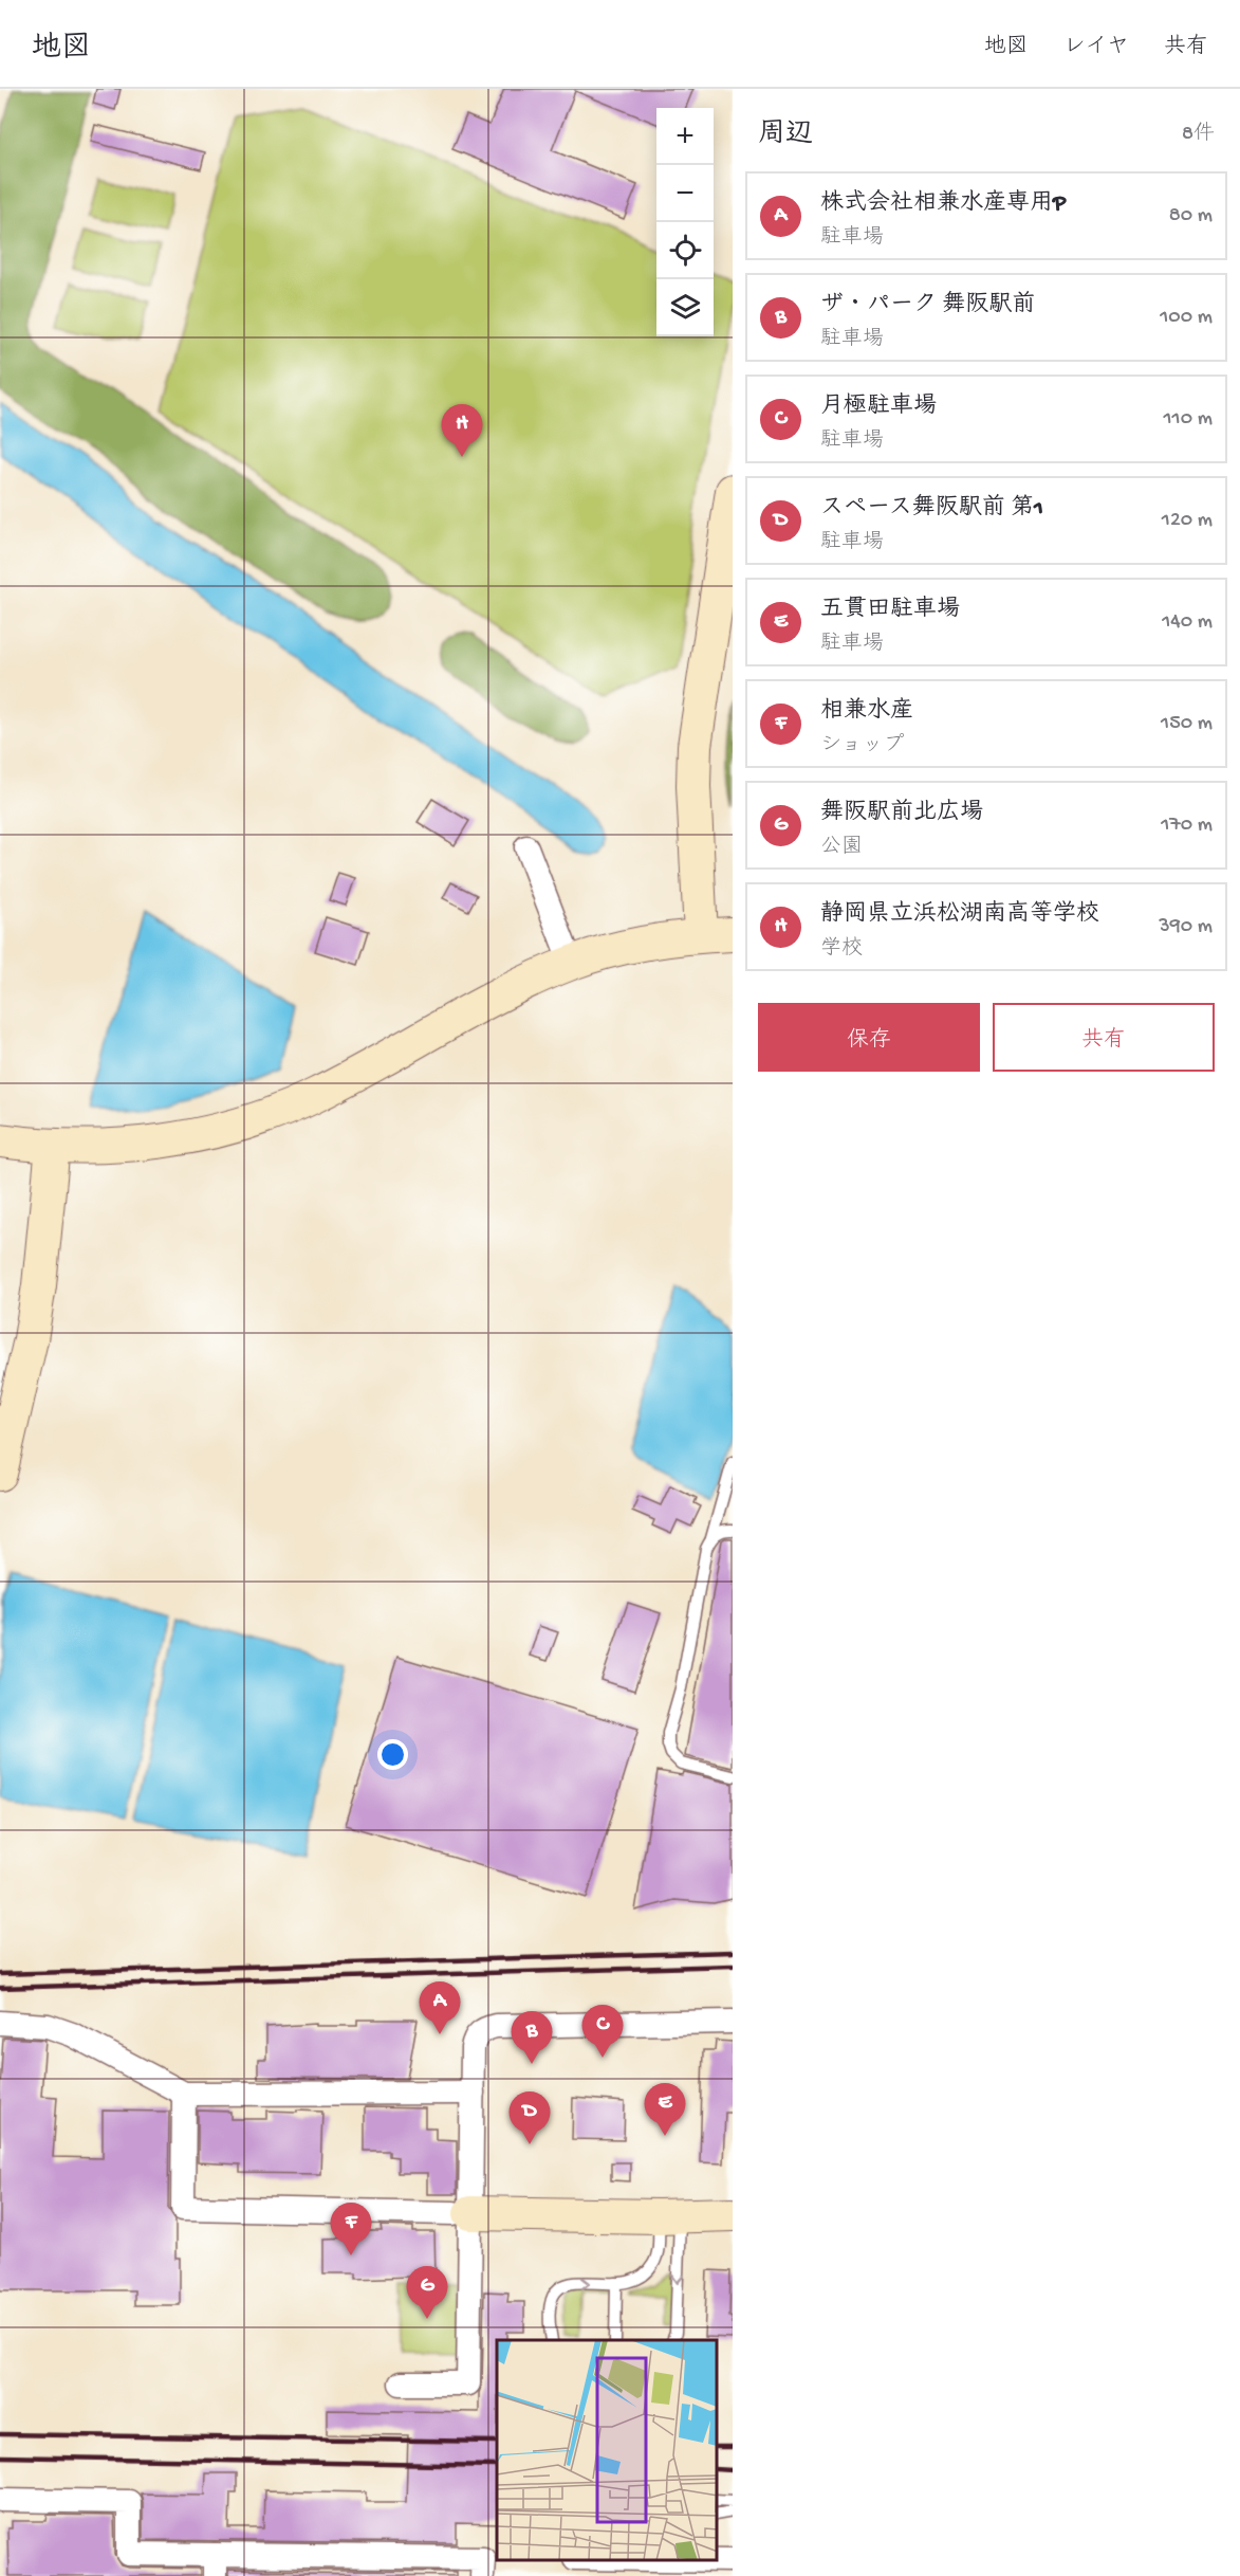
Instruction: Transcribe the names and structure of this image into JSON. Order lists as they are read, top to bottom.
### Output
{
  "page": {
    "header": "地図",
    "nav": ["地図", "レイヤ", "共有"],
    "heading": ["周辺", "8件"],
    "map_buttons": ["+", "−"],
    "list": [
      {
        "mark": "A",
        "name": "株式会社相兼水産専用P",
        "note": "駐車場",
        "value": "80 m"
      },
      {
        "mark": "B",
        "name": "ザ・パーク 舞阪駅前",
        "note": "駐車場",
        "value": "100 m"
      },
      {
        "mark": "C",
        "name": "月極駐車場",
        "note": "駐車場",
        "value": "110 m"
      },
      {
        "mark": "D",
        "name": "スペース舞阪駅前 第1",
        "note": "駐車場",
        "value": "120 m"
      },
      {
        "mark": "E",
        "name": "五貫田駐車場",
        "note": "駐車場",
        "value": "140 m"
      },
      {
        "mark": "F",
        "name": "相兼水産",
        "note": "ショップ",
        "value": "150 m"
      },
      {
        "mark": "G",
        "name": "舞阪駅前北広場",
        "note": "公園",
        "value": "170 m"
      },
      {
        "mark": "H",
        "name": "静岡県立浜松湖南高等学校",
        "note": "学校",
        "value": "390 m"
      }
    ],
    "pins": [
      "H",
      "A",
      "C",
      "B",
      "E",
      "D",
      "F",
      "G"
    ],
    "buttons": ["保存", "共有"]
  }
}
